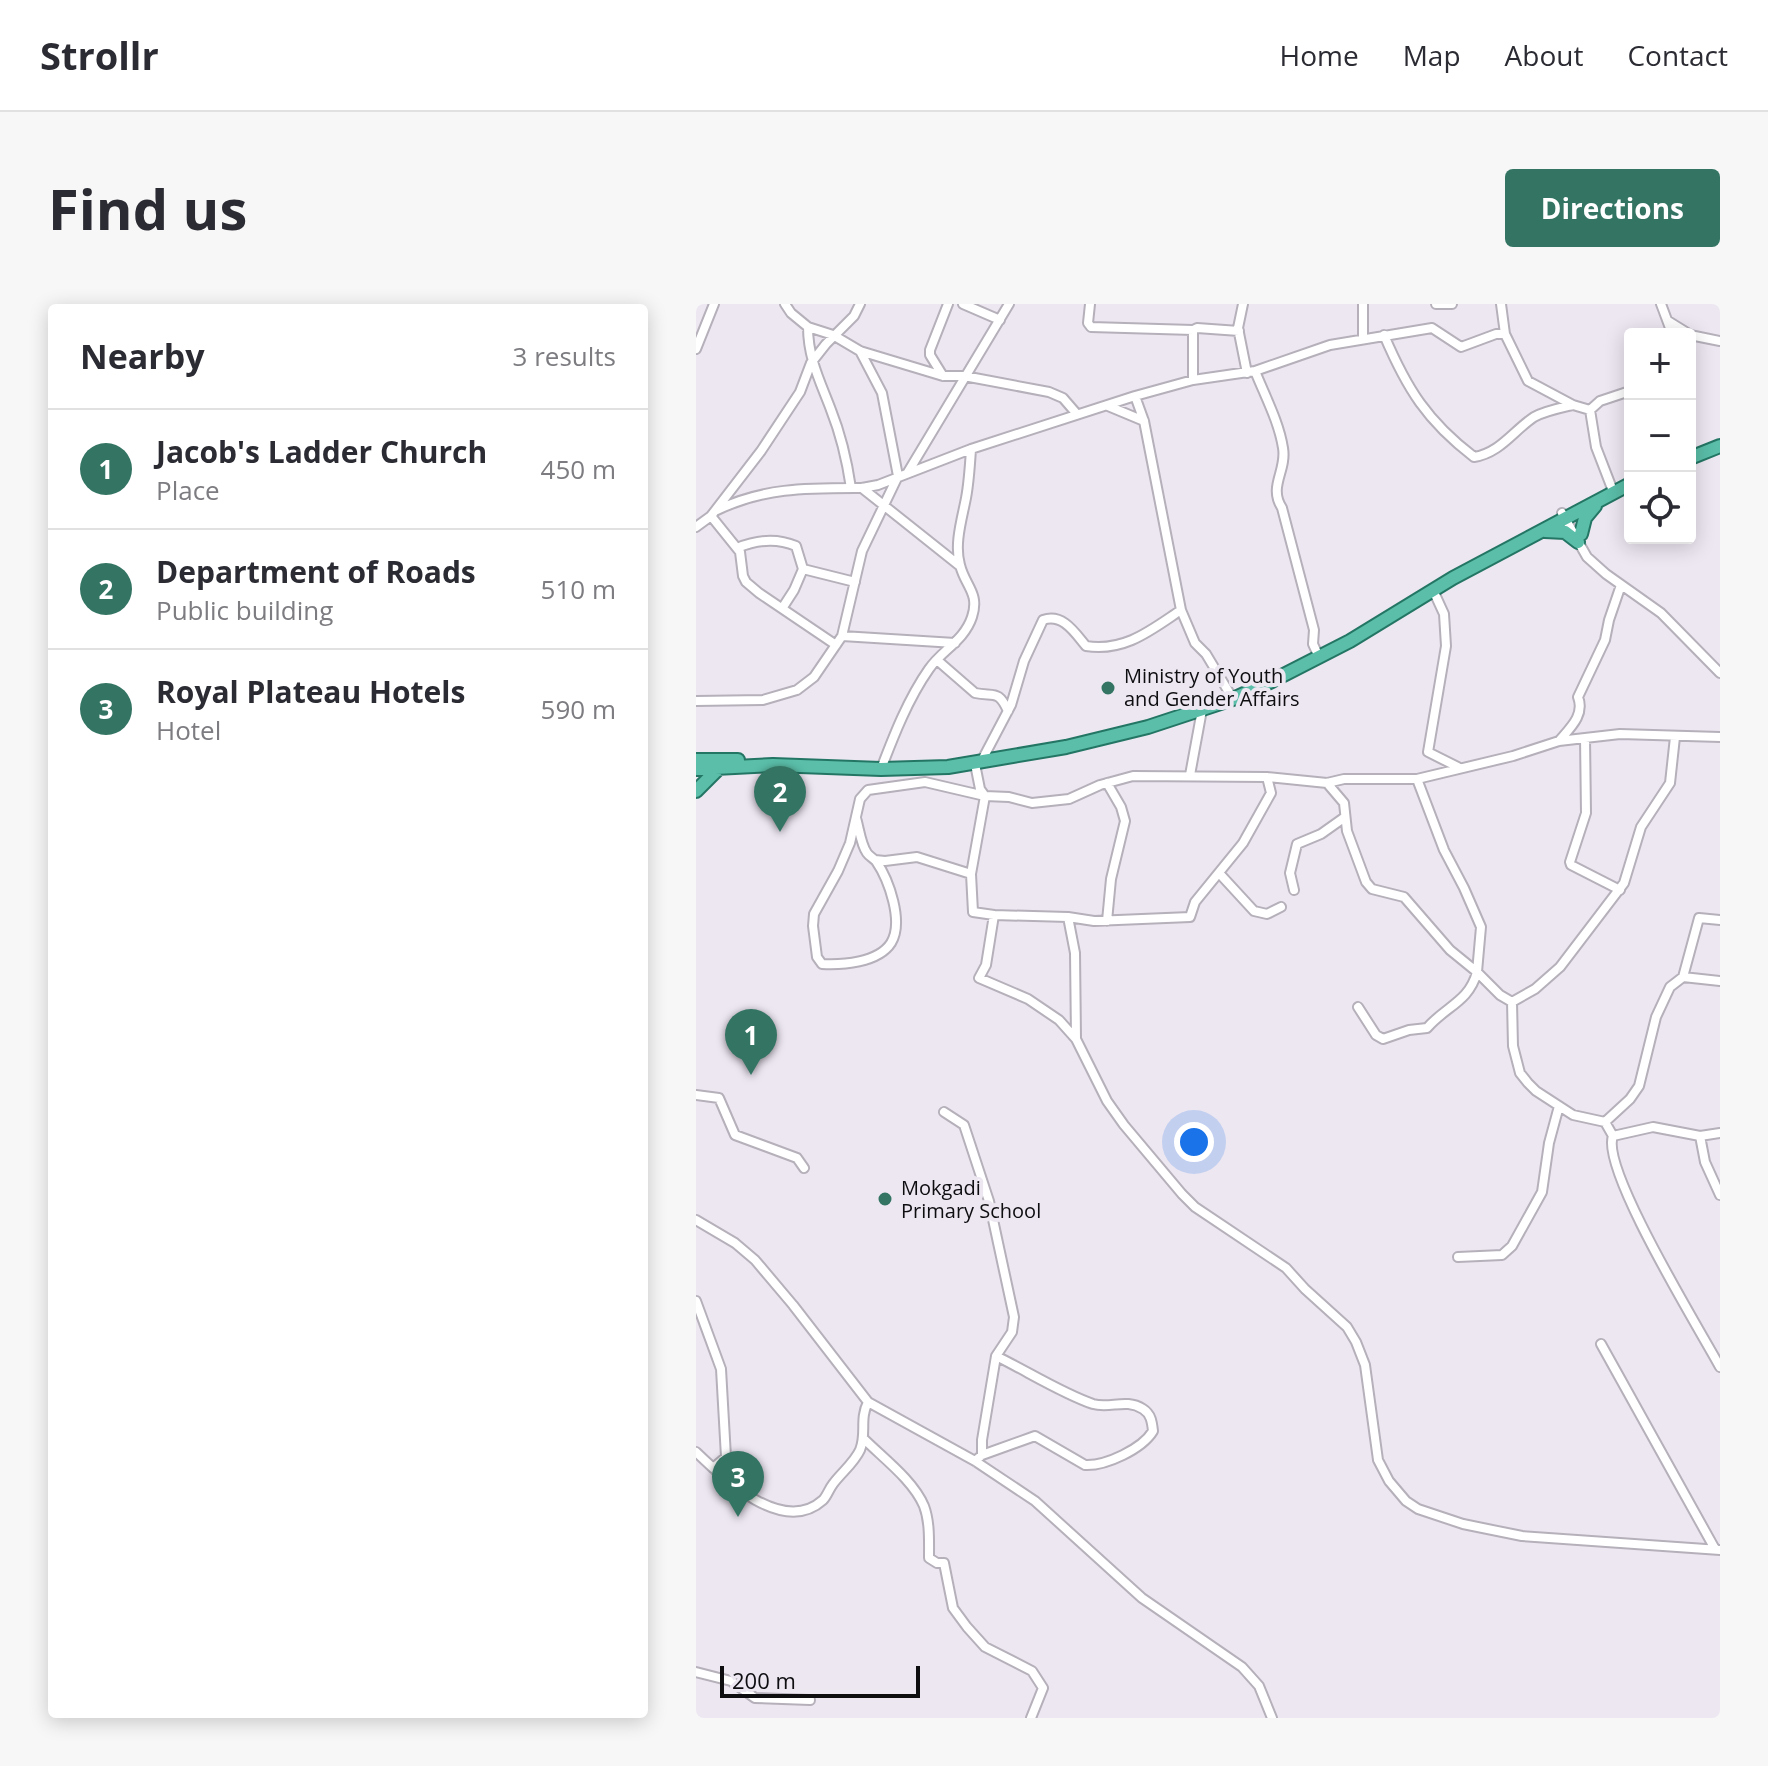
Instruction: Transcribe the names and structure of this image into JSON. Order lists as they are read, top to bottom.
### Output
{
  "places": ["Ministry of Youth and Gender Affairs", "Mokgadi Primary School"],
  "scale_bar": "200 m",
  "page": {
    "header": "Strollr",
    "nav": [
      "Home",
      "Map",
      "About",
      "Contact"
    ],
    "buttons": "Directions",
    "title": "Find us",
    "heading": ["Nearby", "3 results"],
    "map_buttons": ["+", "−"],
    "list": [
      {
        "mark": "1",
        "name": "Jacob's Ladder Church",
        "note": "Place",
        "value": "450 m"
      },
      {
        "mark": "2",
        "name": "Department of Roads",
        "note": "Public building",
        "value": "510 m"
      },
      {
        "mark": "3",
        "name": "Royal Plateau Hotels",
        "note": "Hotel",
        "value": "590 m"
      }
    ],
    "pins": ["2", "1", "3"],
    "scale": "200 m"
  }
}
